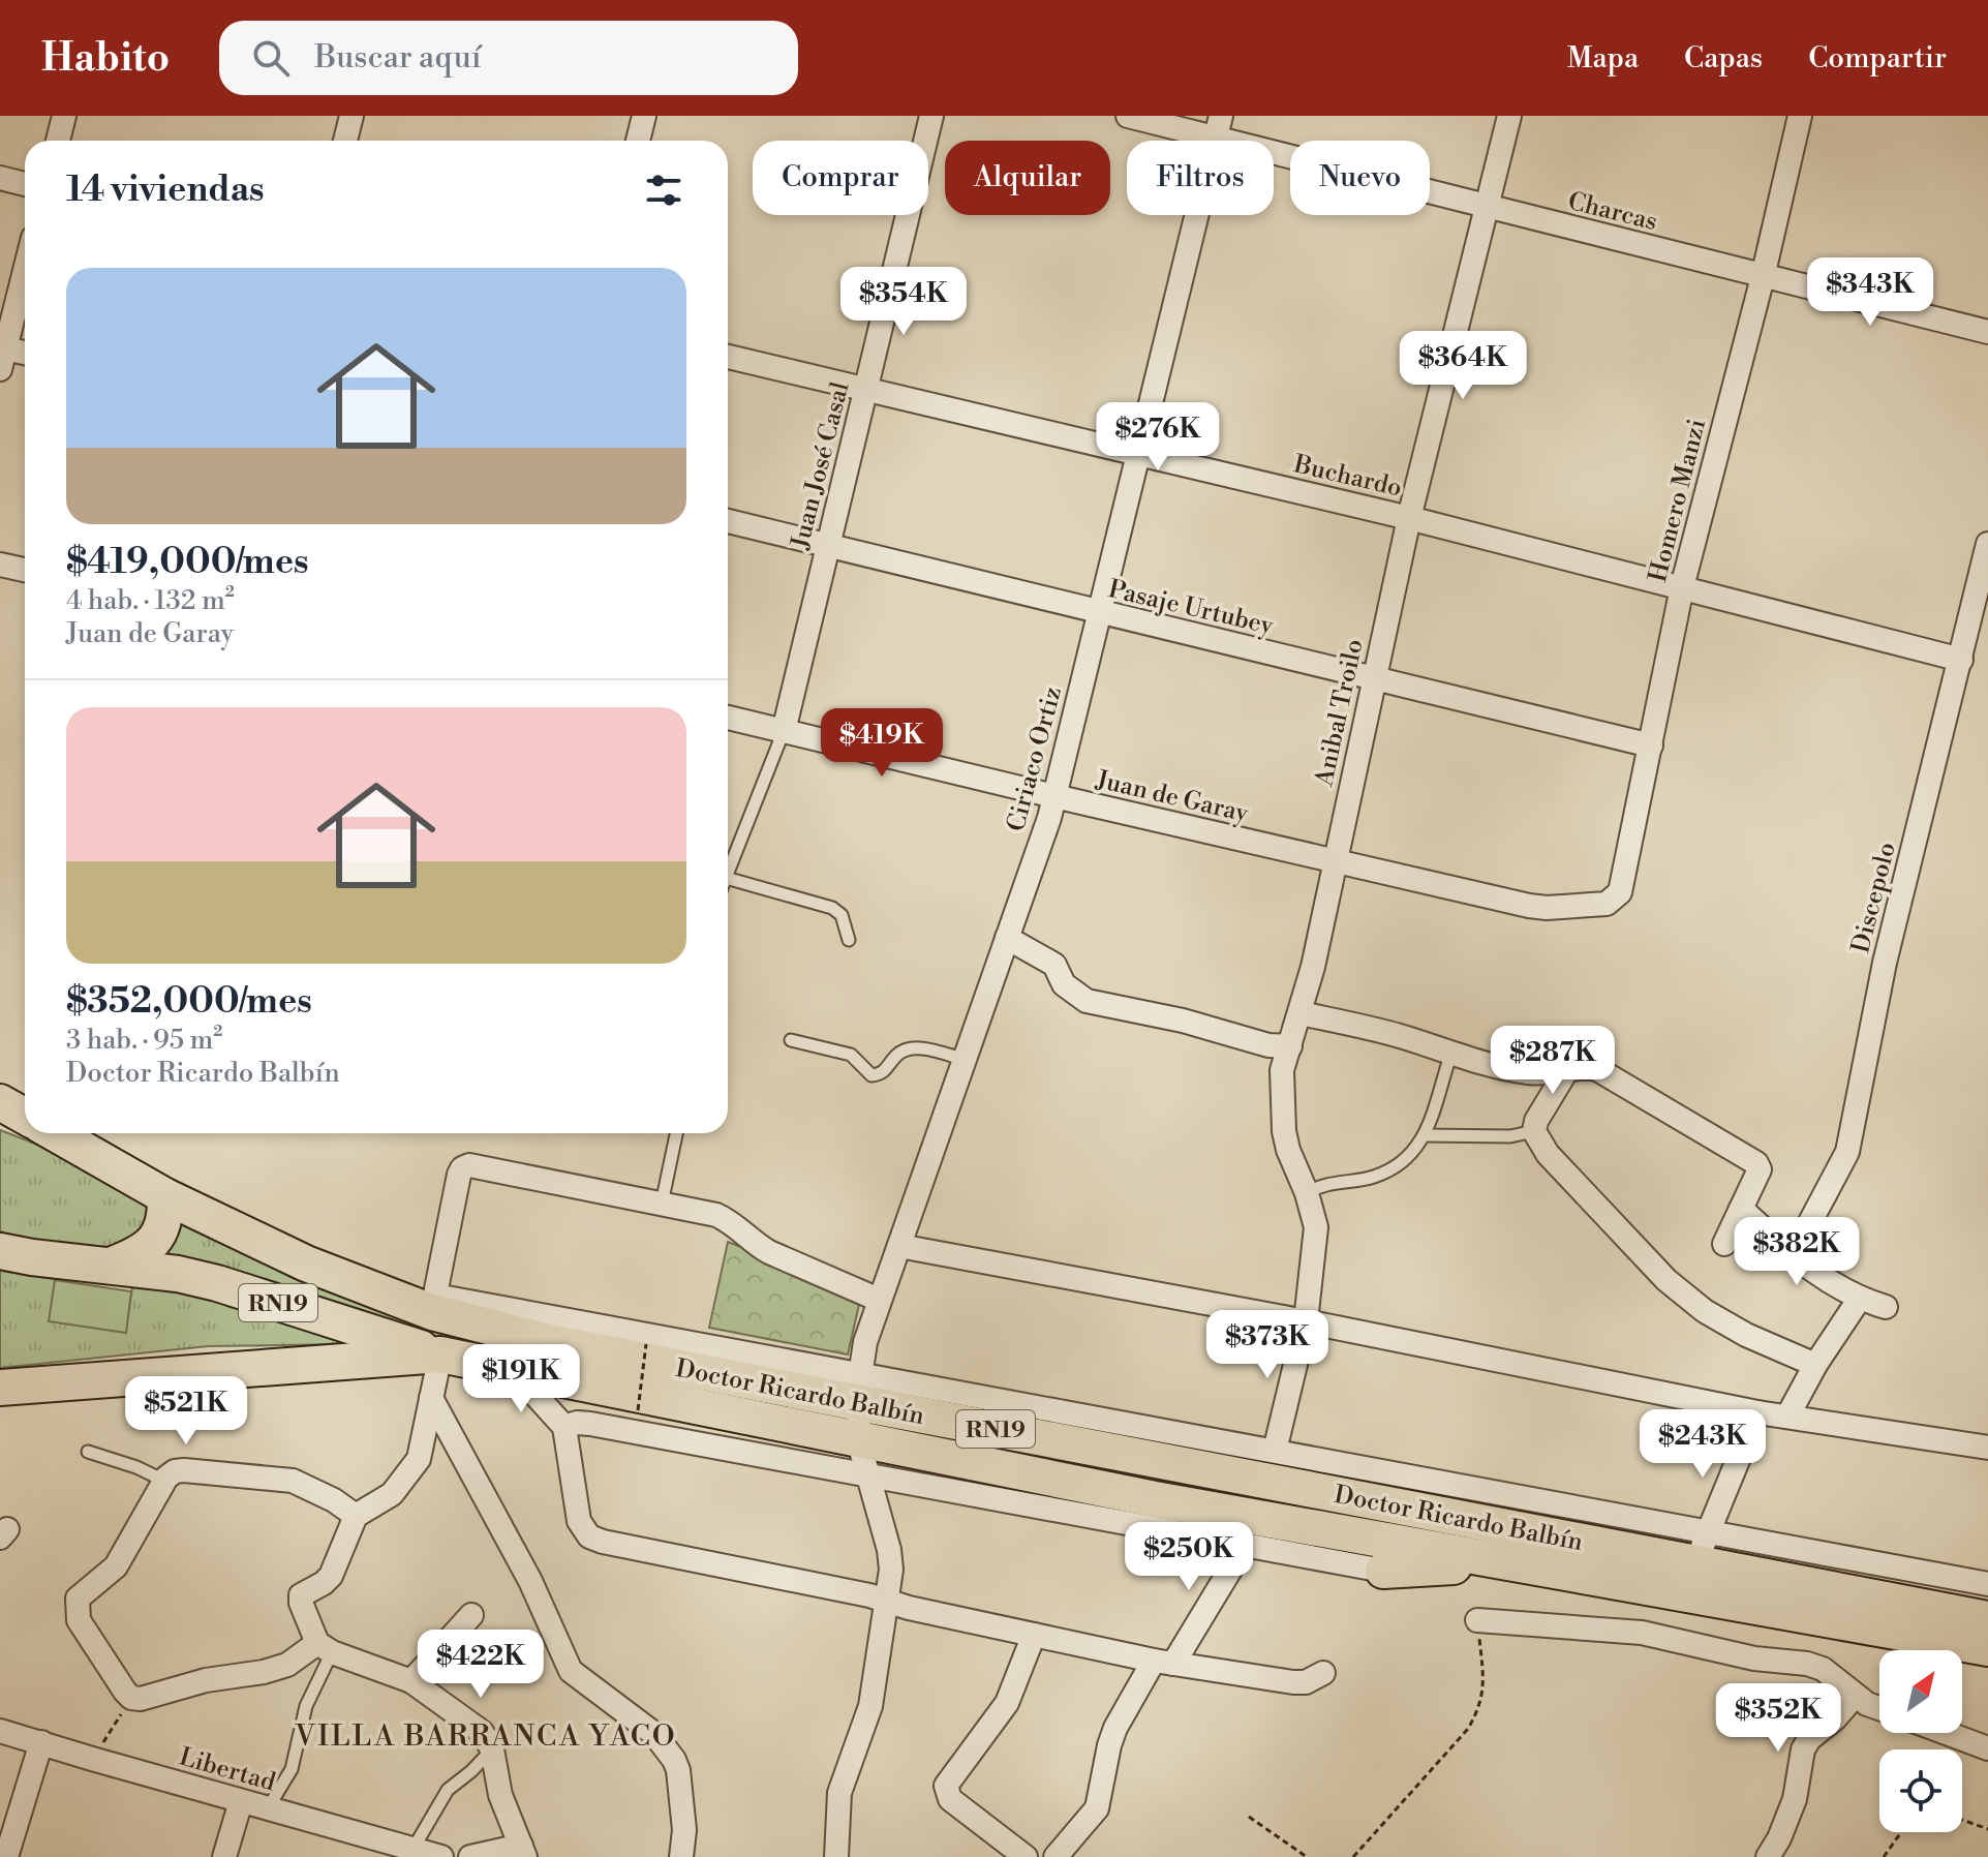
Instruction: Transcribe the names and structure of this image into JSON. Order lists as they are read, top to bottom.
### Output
{
  "streets": {
    "main road": ["RN19", "Doctor Ricardo Balbín"],
    "street": [
      "Charcas",
      "Juan José Casal",
      "Buchardo",
      "Homero Manzi",
      "Pasaje Urtubey",
      "Anibal Troilo",
      "Ciriaco Ortiz",
      "Juan de Garay",
      "Discepolo",
      "Libertad"
    ]
  },
  "crossings": [
    ["Charcas", "Homero Manzi"],
    ["Charcas", "Anibal Troilo"],
    ["Charcas", "Ciriaco Ortiz"],
    ["Juan José Casal", "Buchardo"],
    ["Juan José Casal", "Pasaje Urtubey"],
    ["Juan José Casal", "Juan de Garay"],
    ["Buchardo", "Homero Manzi"],
    ["Buchardo", "Anibal Troilo"],
    ["Buchardo", "Ciriaco Ortiz"],
    ["Buchardo", "Discepolo"],
    ["Homero Manzi", "Pasaje Urtubey"],
    ["Homero Manzi", "Juan de Garay"],
    ["Pasaje Urtubey", "Anibal Troilo"],
    ["Pasaje Urtubey", "Ciriaco Ortiz"],
    ["Anibal Troilo", "Juan de Garay"],
    ["Ciriaco Ortiz", "Juan de Garay"],
    ["Ciriaco Ortiz", "Doctor Ricardo Balbín"],
    ["RN19", "Doctor Ricardo Balbín"]
  ],
  "districts": ["VILLA BARRANCA YACO"],
  "north": "top right",
  "page": {
    "header": "Habito",
    "search": "Buscar aquí",
    "nav": ["Mapa", "Capas", "Compartir"],
    "chip": [
      "Comprar",
      "Alquilar",
      "Filtros",
      "Nuevo"
    ],
    "heading": "14 viviendas",
    "list": [
      {
        "name": "$419,000/mes",
        "note": "4 hab. · 132 m² · Juan de Garay"
      },
      {
        "name": "$352,000/mes",
        "note": "3 hab. · 95 m² · Doctor Ricardo Balbín"
      }
    ],
    "price": [
      "$343K",
      "$354K",
      "$364K",
      "$276K",
      "$419K",
      "$287K",
      "$382K",
      "$373K",
      "$191K",
      "$521K",
      "$243K",
      "$250K",
      "$422K",
      "$352K"
    ]
  }
}
